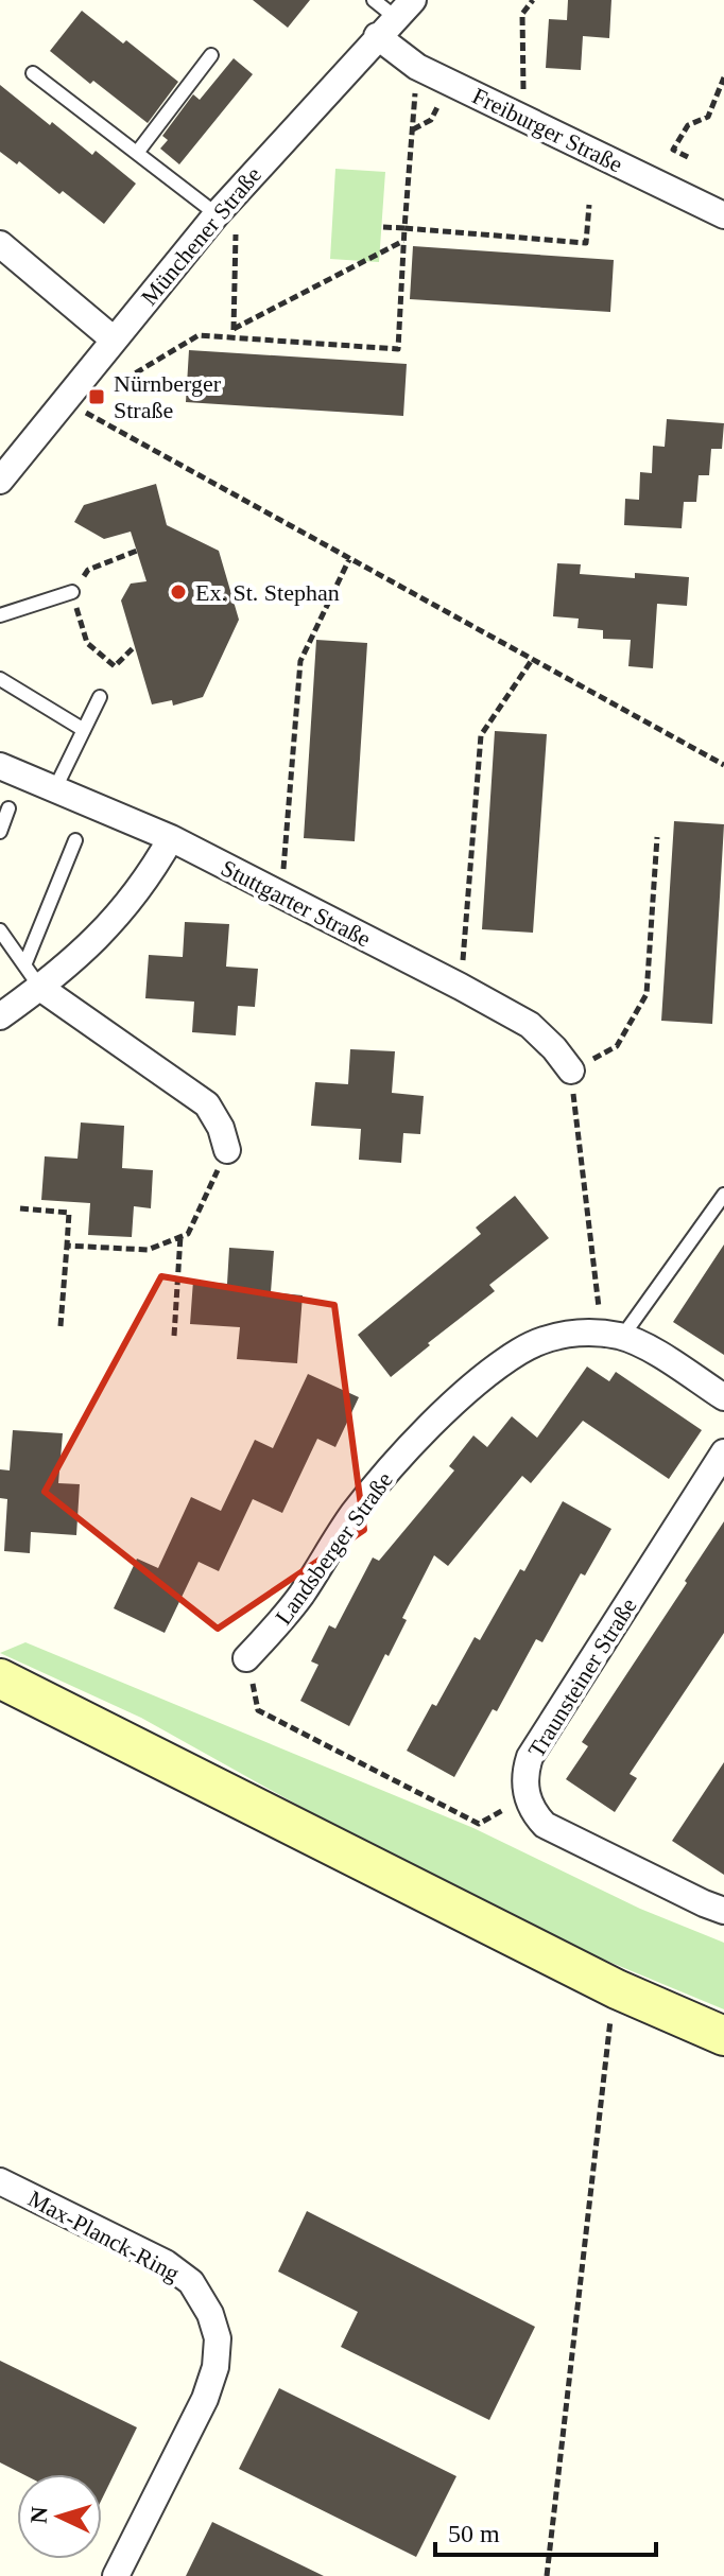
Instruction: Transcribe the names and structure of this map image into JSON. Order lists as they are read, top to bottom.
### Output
{
  "streets": {
    "street": [
      "Freiburger Straße",
      "Münchener Straße",
      "Stuttgarter Straße",
      "Landsberger Straße",
      "Traunsteiner Straße",
      "Max-Planck-Ring"
    ]
  },
  "crossings": [
    ["Freiburger Straße", "Münchener Straße"]
  ],
  "places": {
    "transit": ["Nürnberger Straße"],
    "other": ["Ex. St. Stephan"]
  },
  "scale_bar": "50 m",
  "north": "left"
}
